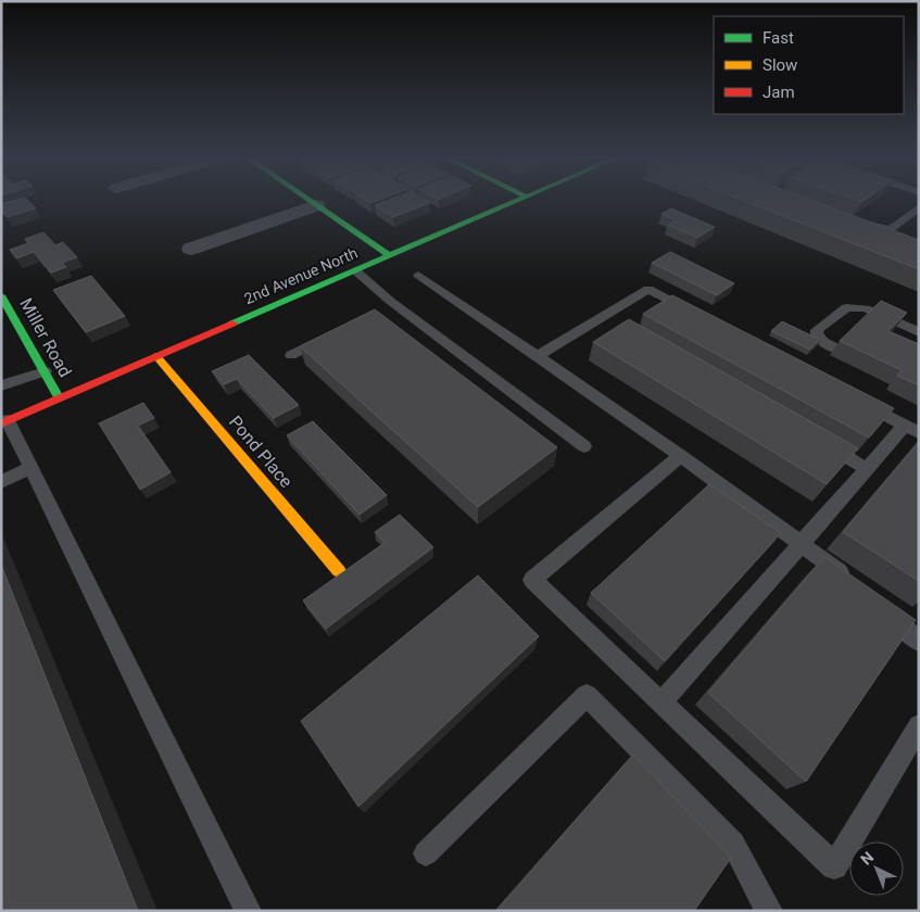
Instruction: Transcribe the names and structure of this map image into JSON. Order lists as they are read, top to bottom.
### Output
{
  "streets": {
    "street": ["2nd Avenue North", "Miller Road", "Pond Place"]
  },
  "crossings": [
    ["2nd Avenue North", "Miller Road"],
    ["2nd Avenue North", "Pond Place"]
  ],
  "legend": ["Fast", "Slow", "Jam"],
  "north": "top left"
}
